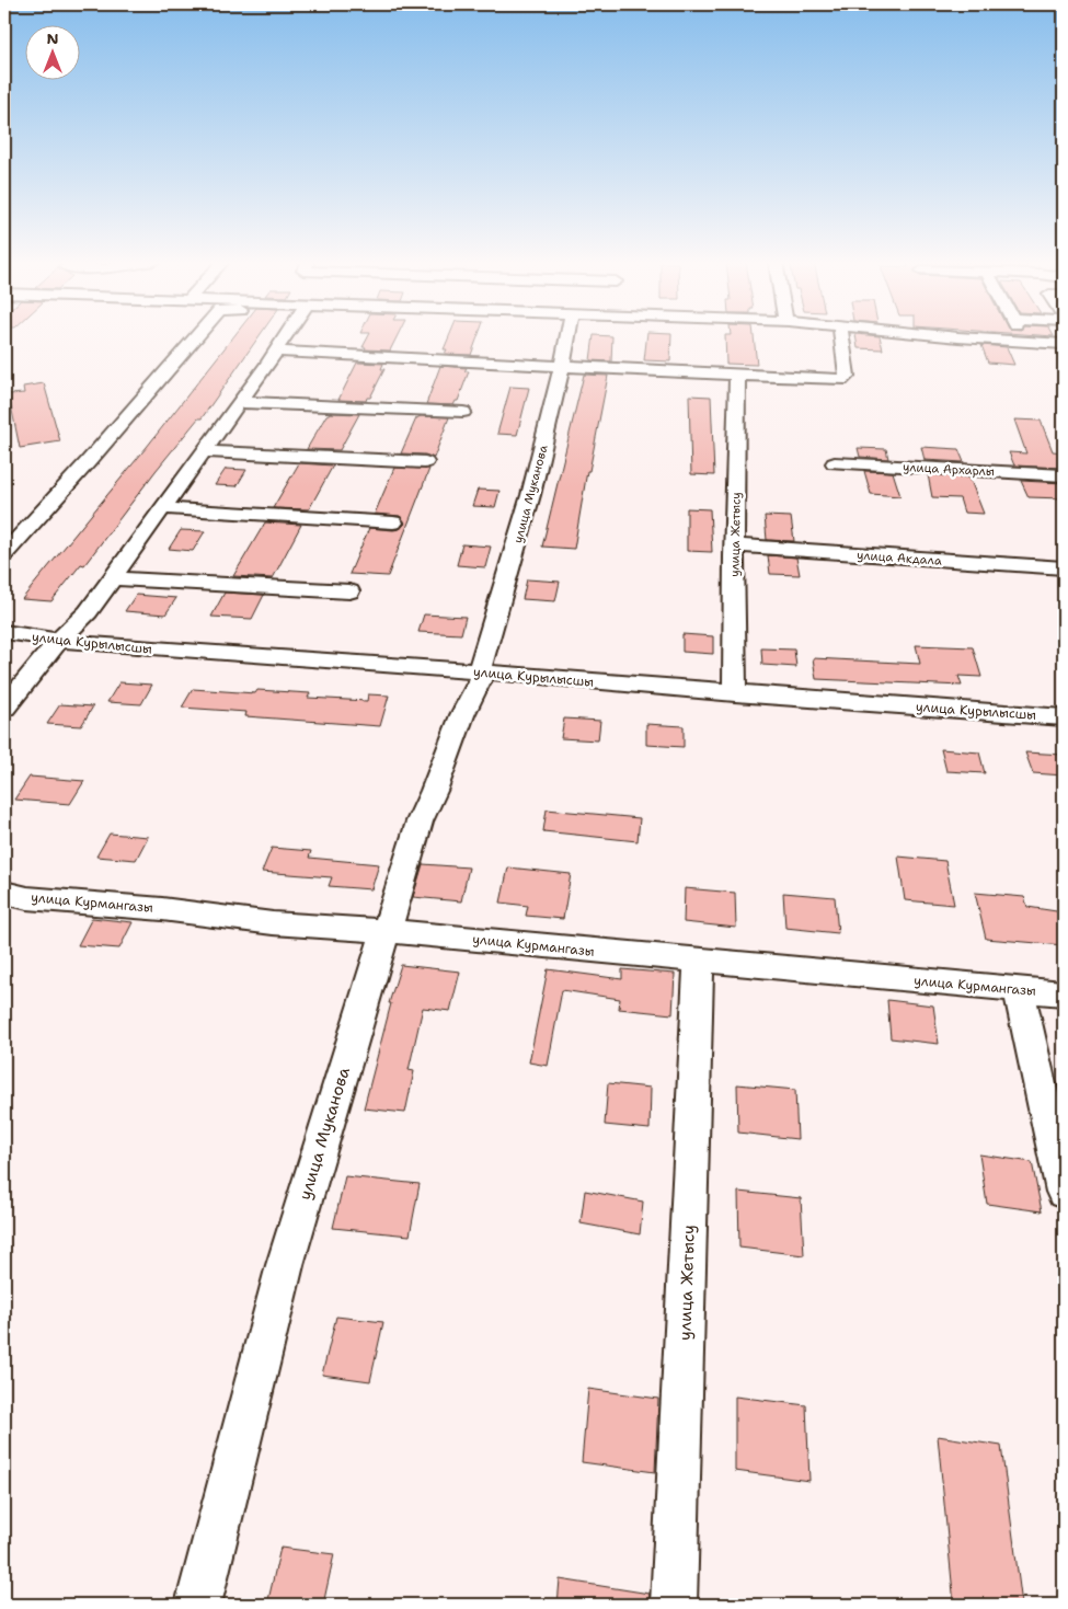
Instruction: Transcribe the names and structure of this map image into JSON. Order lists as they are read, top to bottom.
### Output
{
  "streets": {
    "street": [
      "улица Архарлы",
      "улица Муканова",
      "улица Жетысу",
      "улица Акдала",
      "улица Курылысшы",
      "улица Курмангазы"
    ]
  },
  "crossings": [
    ["улица Муканова", "улица Курылысшы"],
    ["улица Муканова", "улица Курмангазы"],
    ["улица Жетысу", "улица Акдала"],
    ["улица Жетысу", "улица Курылысшы"],
    ["улица Жетысу", "улица Курмангазы"]
  ],
  "north": "top"
}
